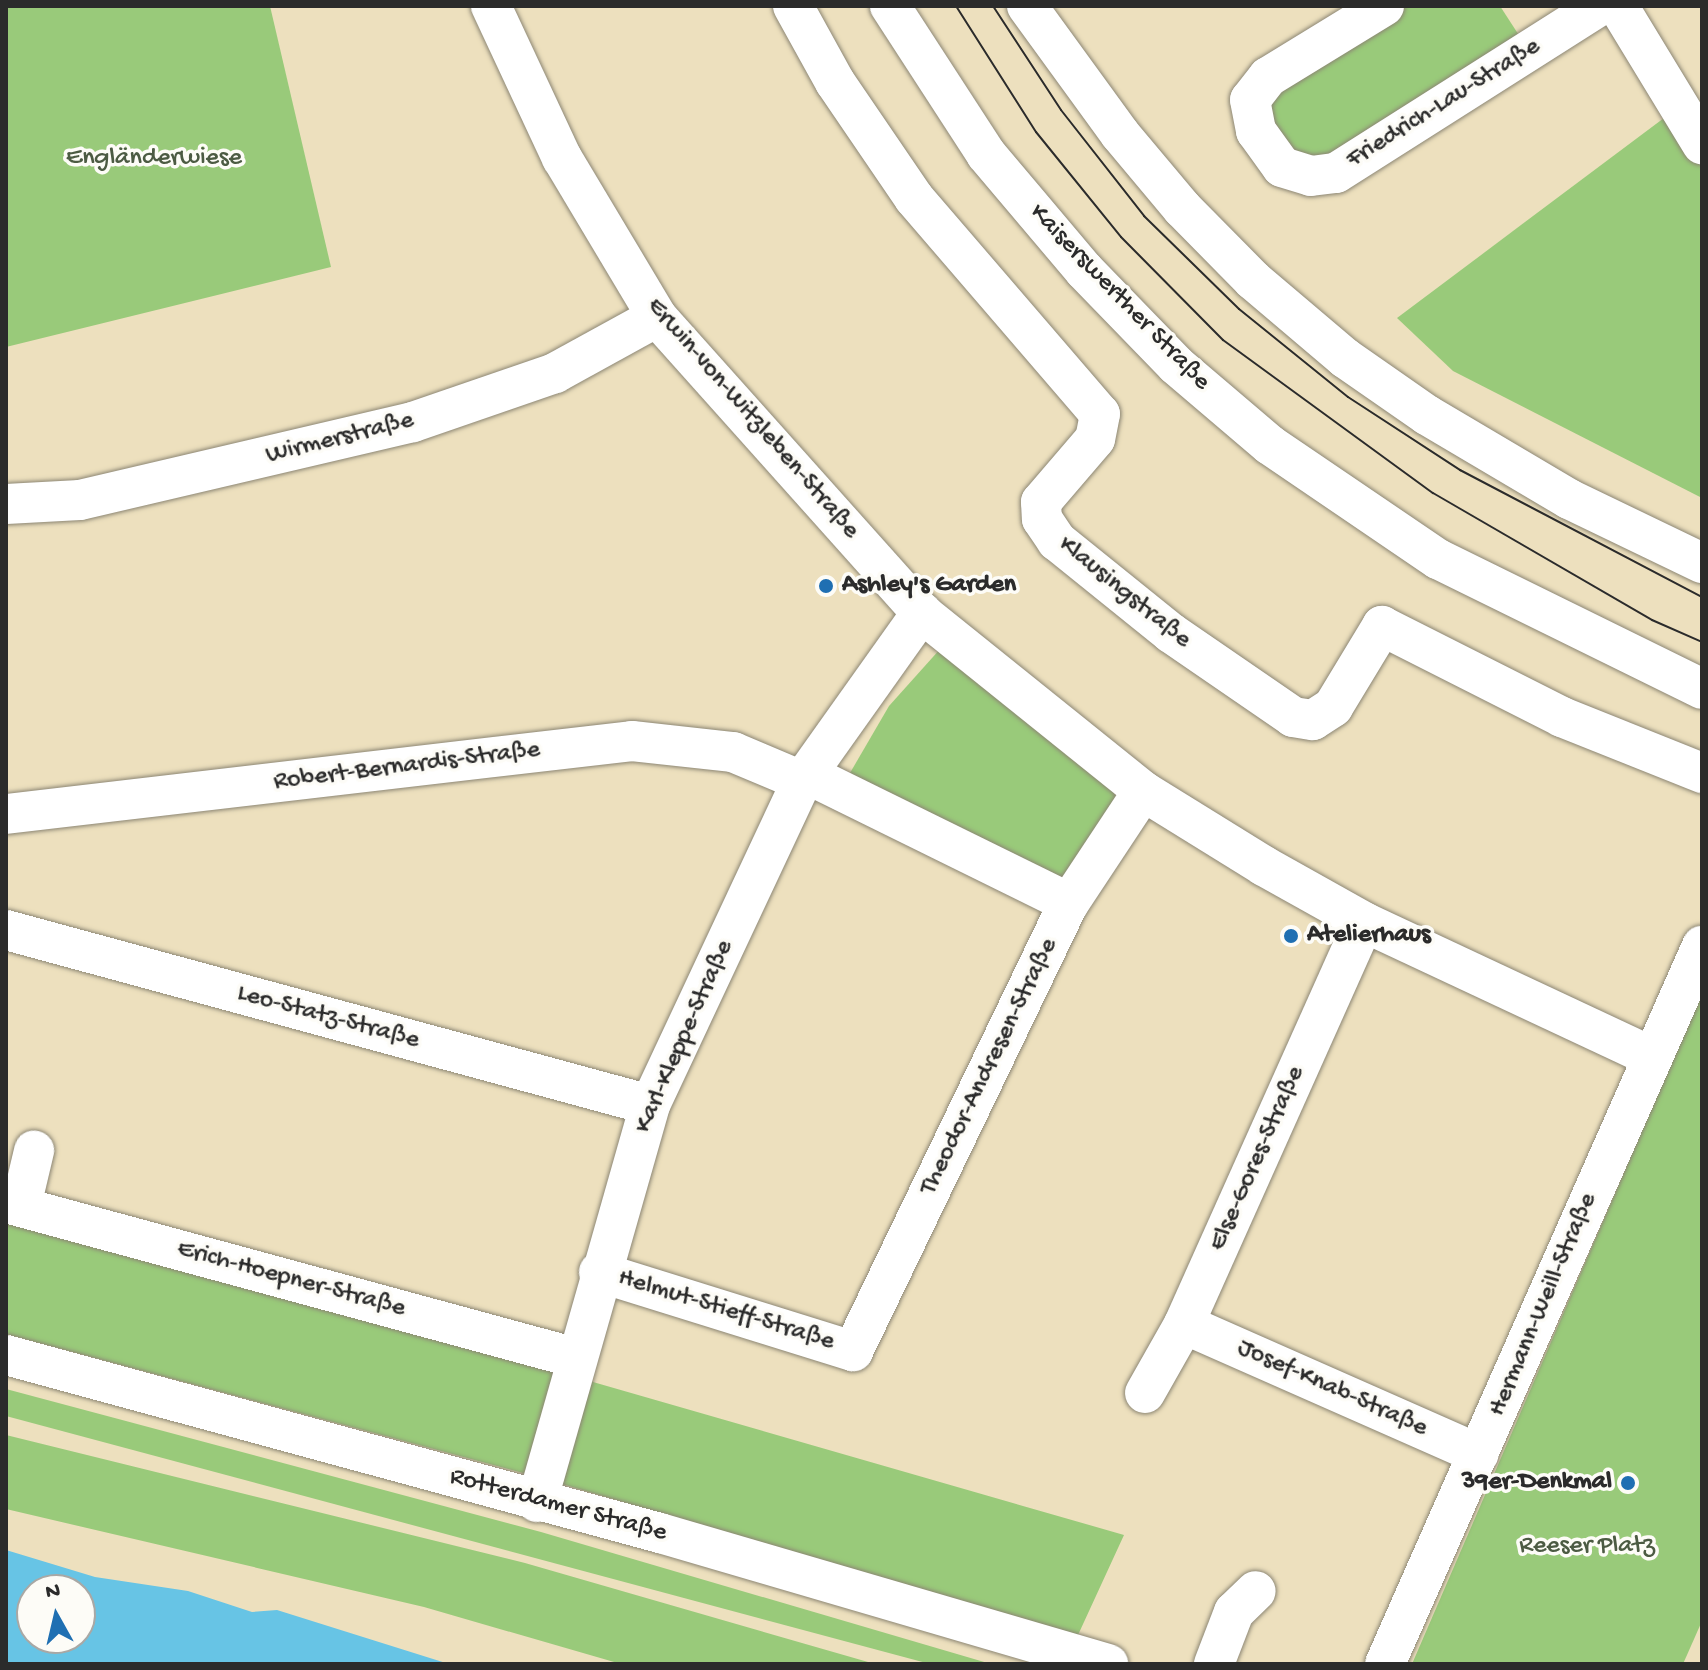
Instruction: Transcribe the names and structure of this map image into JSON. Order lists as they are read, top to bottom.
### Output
{
  "streets": {
    "street": [
      "Friedrich-Lau-Straße",
      "Kaiserswerther Straße",
      "Erwin-von-Witzleben-Straße",
      "Wirmerstraße",
      "Klausingstraße",
      "Robert-Bernardis-Straße",
      "Leo-Statz-Straße",
      "Karl-Kleppe-Straße",
      "Theodor-Andresen-Straße",
      "Else-Gores-Straße",
      "Erich-Hoepner-Straße",
      "Hermann-Weill-Straße",
      "Helmut-Stieff-Straße",
      "Josef-Knab-Straße",
      "Rotterdamer Straße"
    ]
  },
  "crossings": [
    ["Erwin-von-Witzleben-Straße", "Wirmerstraße"],
    ["Erwin-von-Witzleben-Straße", "Karl-Kleppe-Straße"],
    ["Erwin-von-Witzleben-Straße", "Theodor-Andresen-Straße"],
    ["Erwin-von-Witzleben-Straße", "Else-Gores-Straße"],
    ["Erwin-von-Witzleben-Straße", "Hermann-Weill-Straße"],
    ["Robert-Bernardis-Straße", "Karl-Kleppe-Straße"],
    ["Robert-Bernardis-Straße", "Theodor-Andresen-Straße"],
    ["Leo-Statz-Straße", "Karl-Kleppe-Straße"],
    ["Karl-Kleppe-Straße", "Erich-Hoepner-Straße"],
    ["Karl-Kleppe-Straße", "Helmut-Stieff-Straße"],
    ["Karl-Kleppe-Straße", "Rotterdamer Straße"],
    ["Theodor-Andresen-Straße", "Helmut-Stieff-Straße"],
    ["Else-Gores-Straße", "Josef-Knab-Straße"],
    ["Hermann-Weill-Straße", "Josef-Knab-Straße"]
  ],
  "parks": ["Engländerwiese", "Reeser Platz"],
  "places": ["Ashley's Garden", "Atelierhaus", "39er-Denkmal"],
  "north": "top"
}
